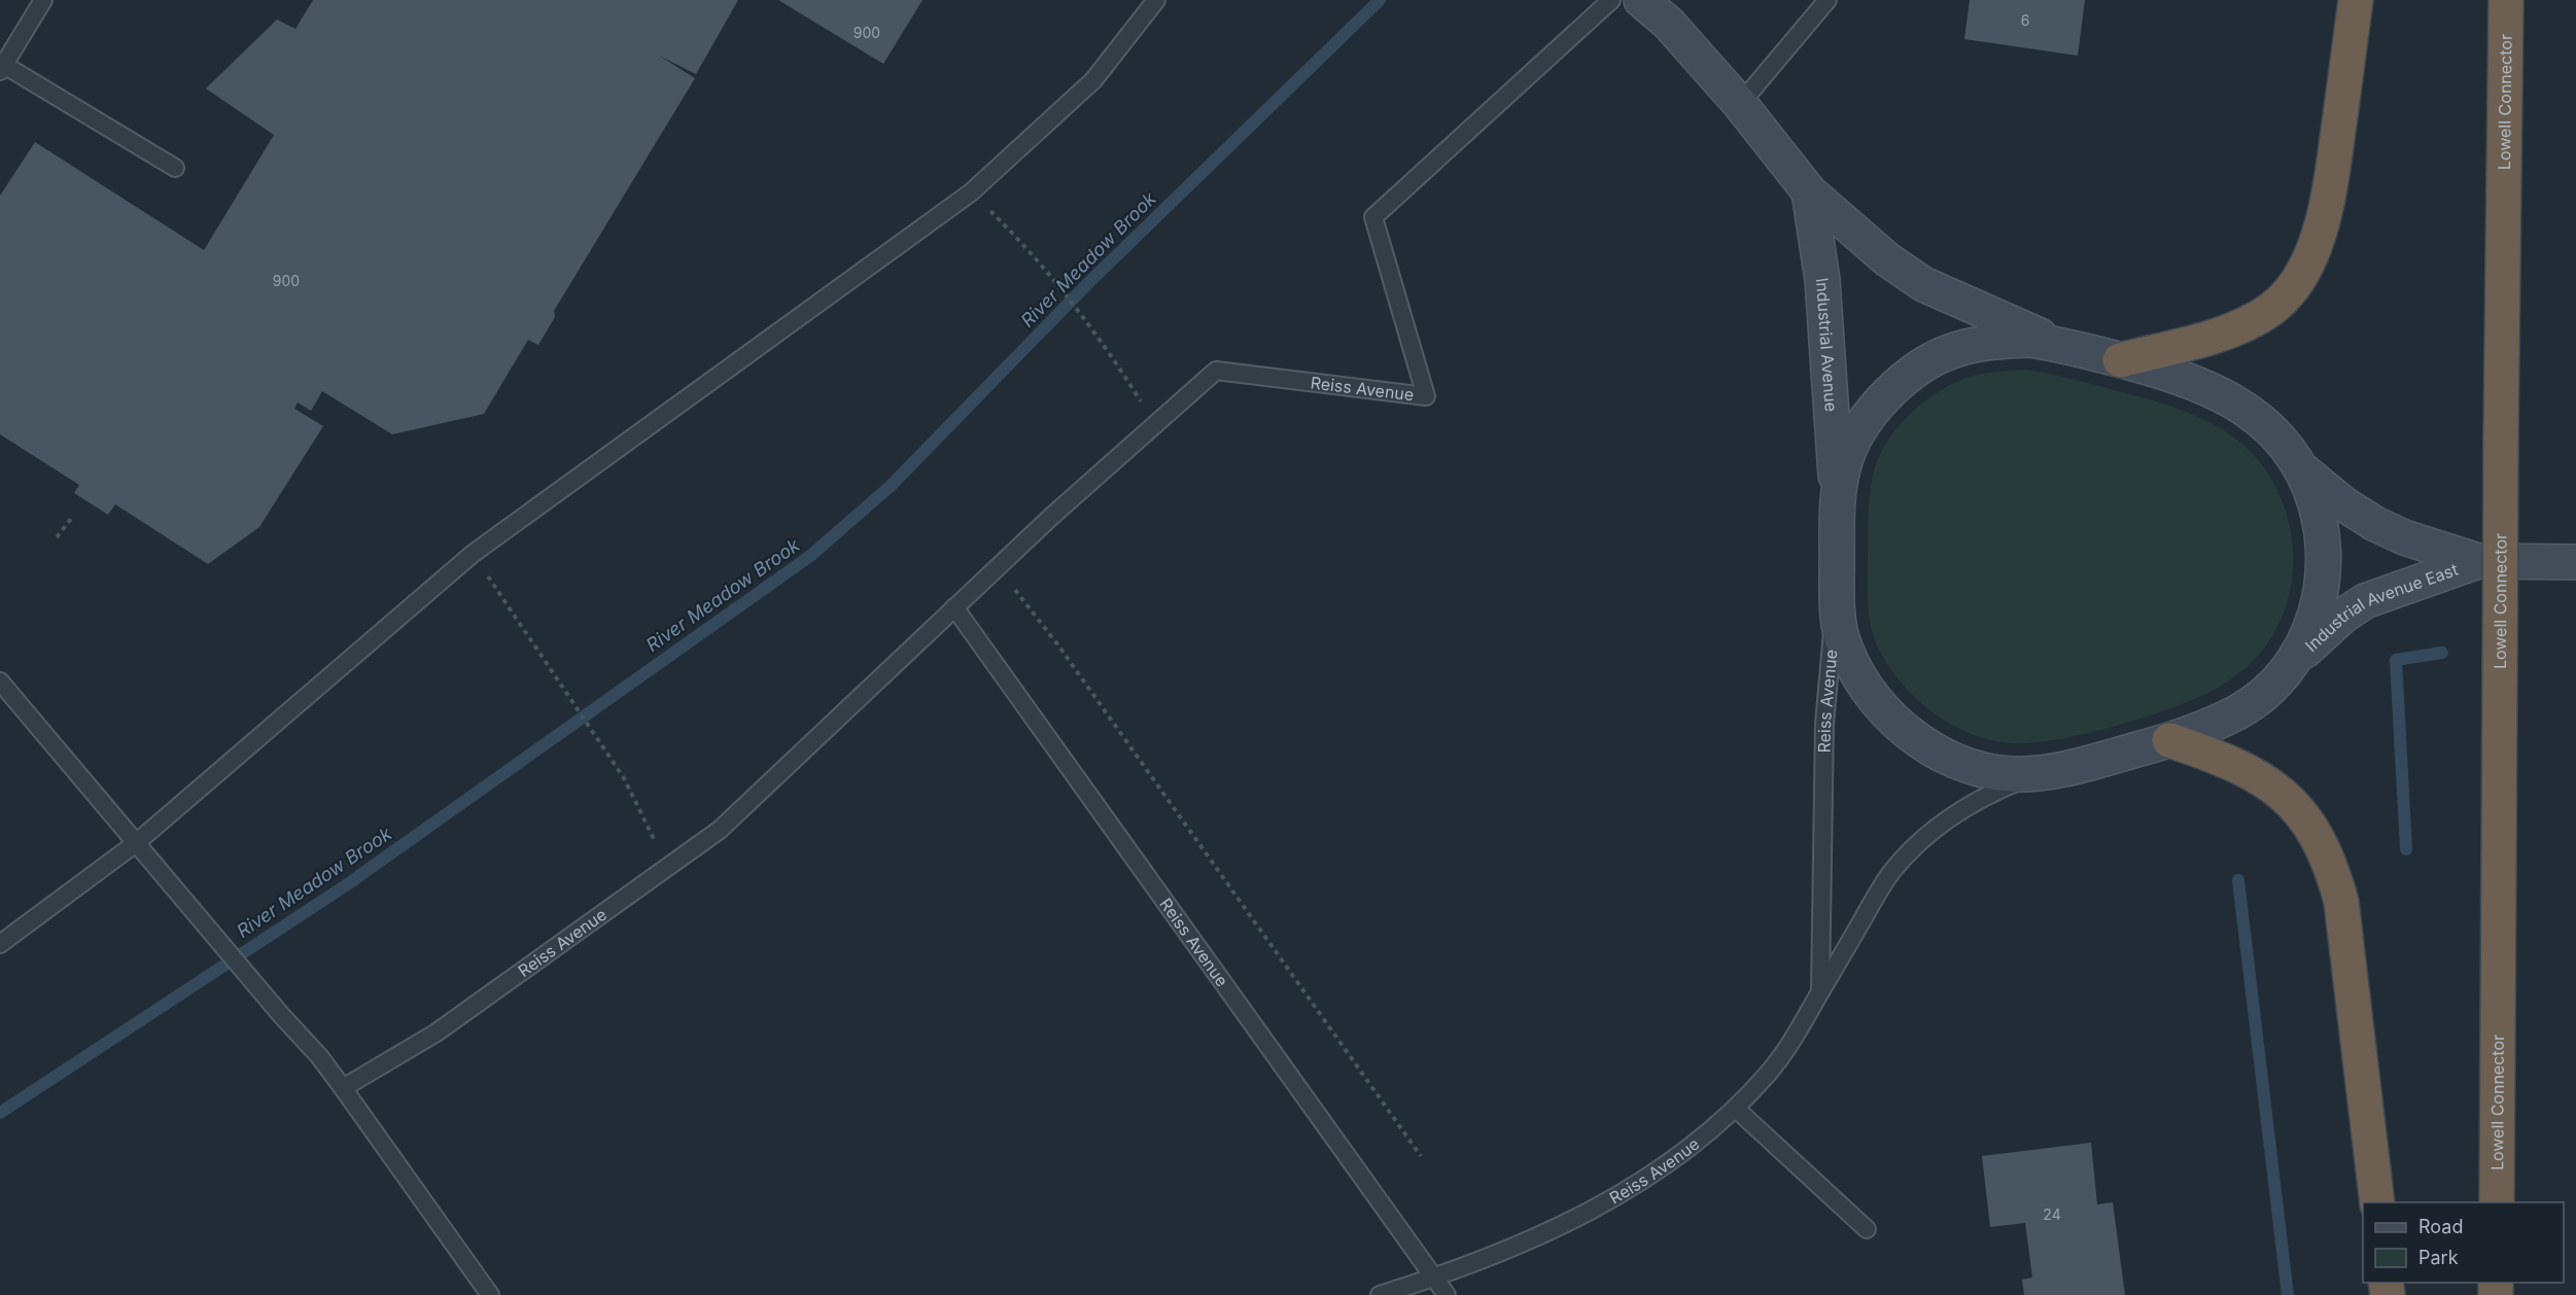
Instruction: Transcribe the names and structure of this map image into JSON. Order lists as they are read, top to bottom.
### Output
{
  "streets": {
    "highway": ["Lowell Connector"],
    "main road": ["Industrial Avenue", "Industrial Avenue East"],
    "lane": ["Reiss Avenue"]
  },
  "water": ["River Meadow Brook"],
  "house_numbers": [
    "6",
    "900",
    "900",
    "24"
  ],
  "legend": ["Road", "Park"]
}
